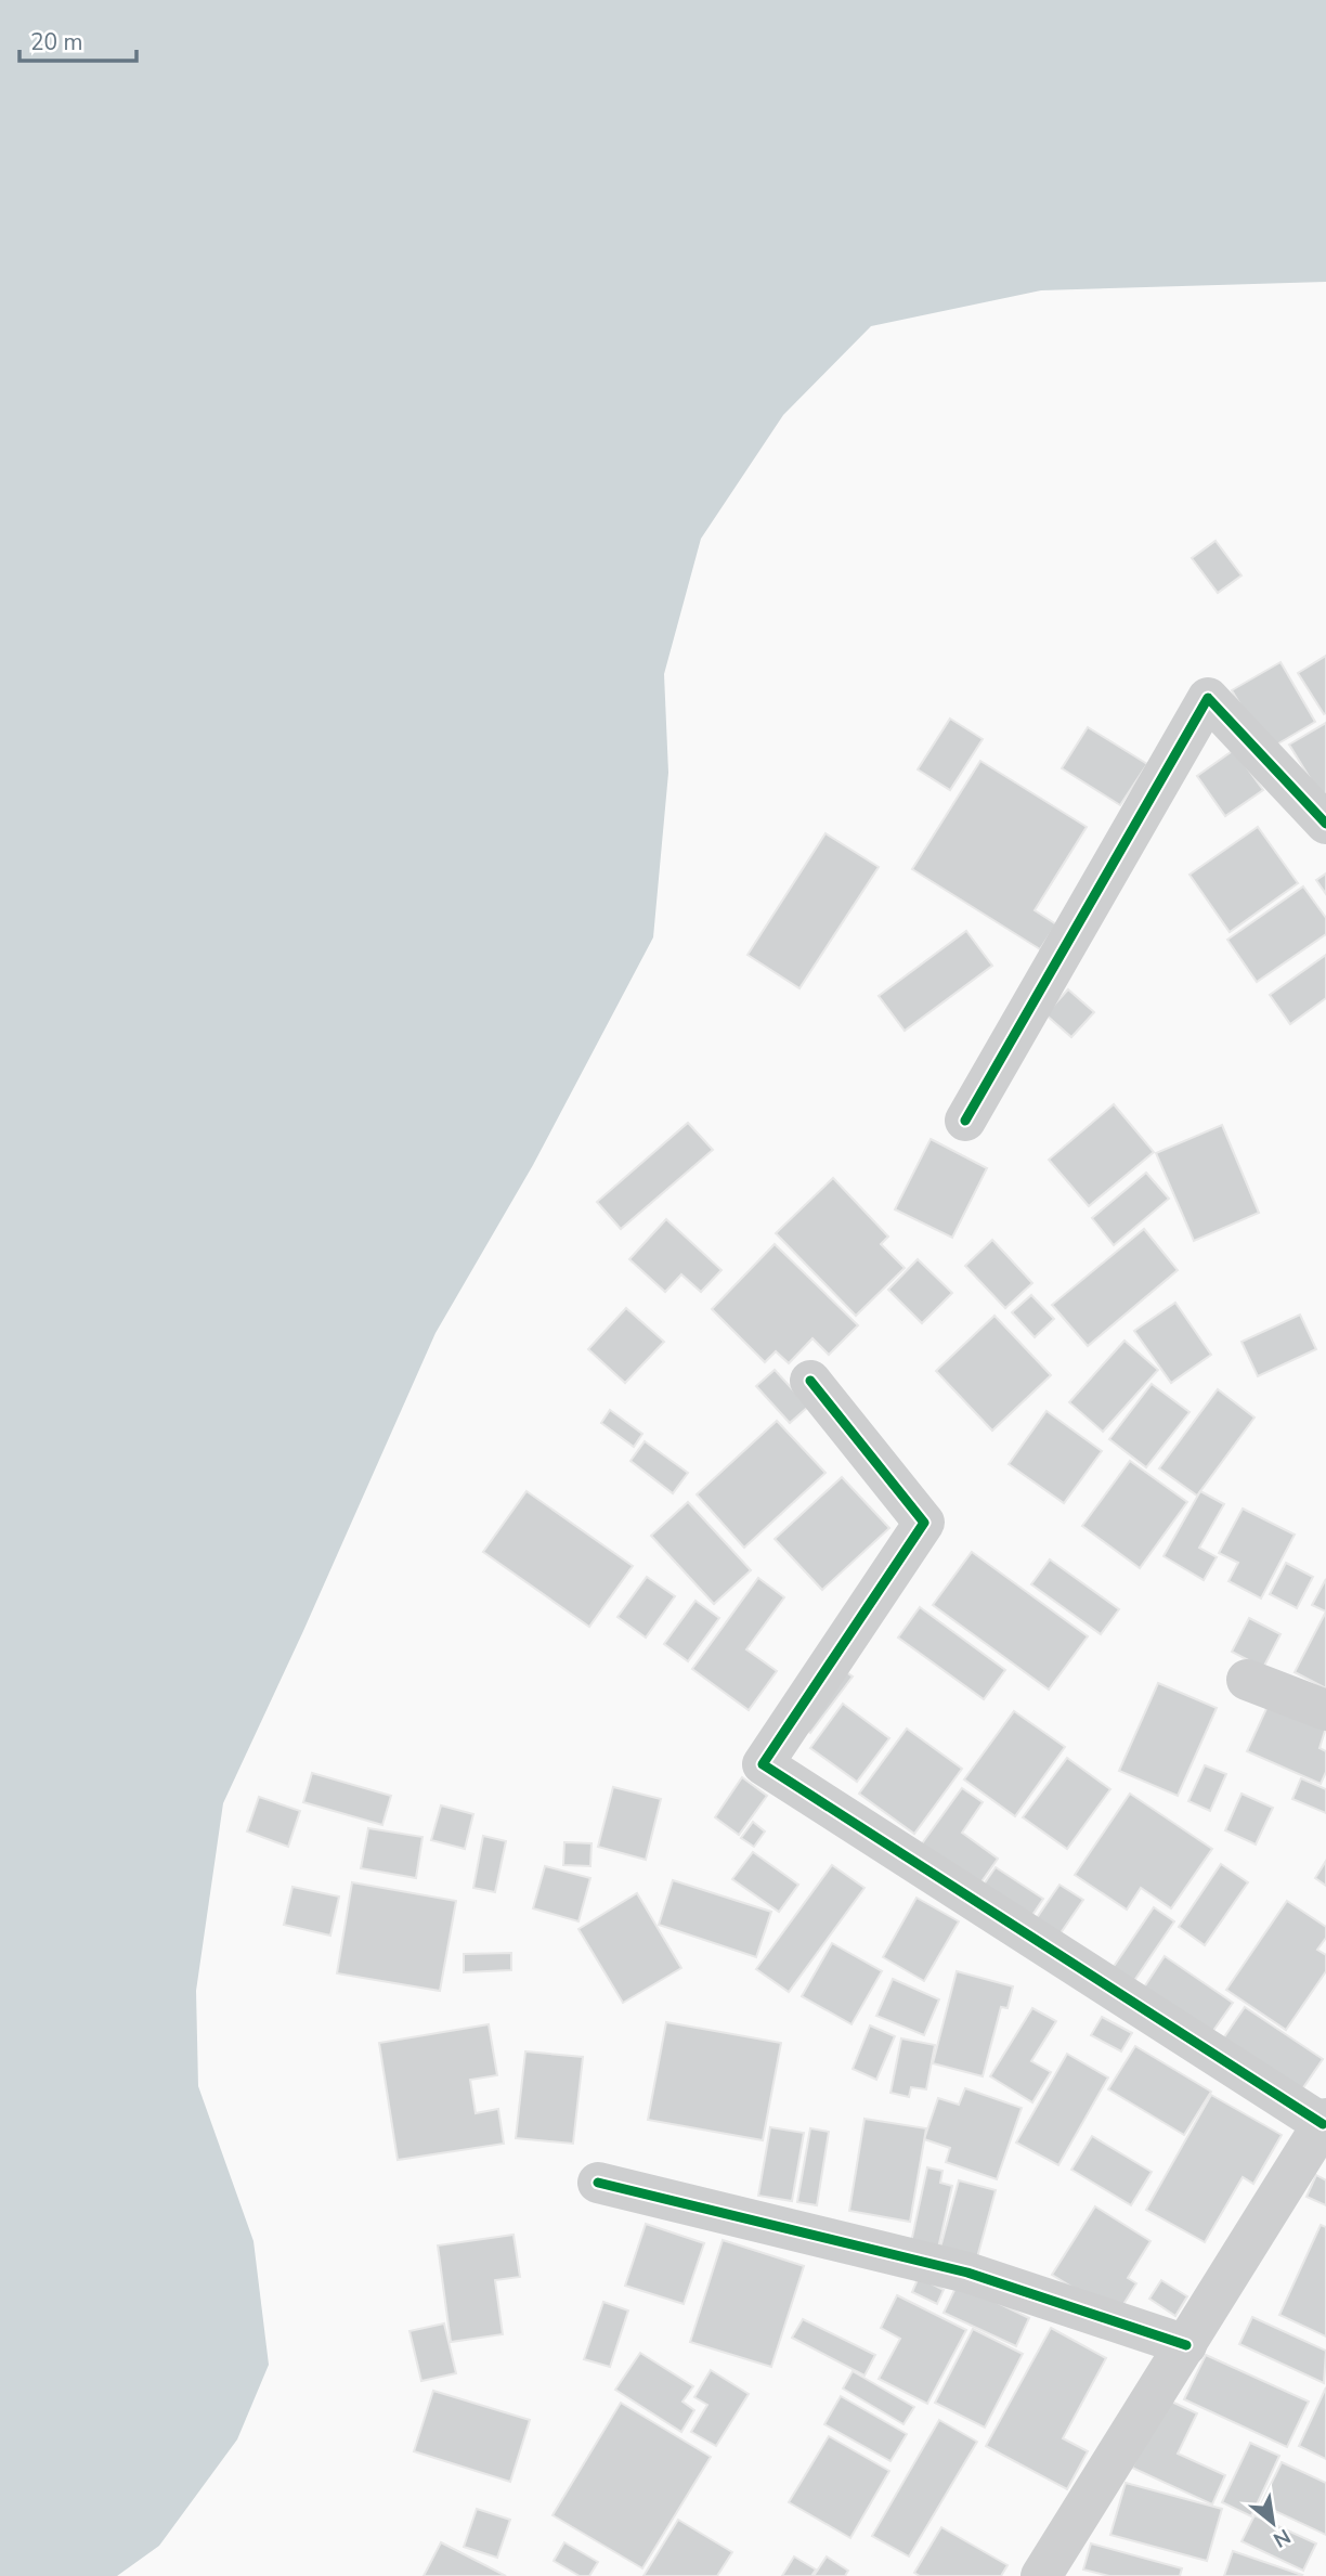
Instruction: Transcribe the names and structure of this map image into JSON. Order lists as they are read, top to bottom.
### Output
{
  "scale_bar": "20 m",
  "north": "bottom right"
}
